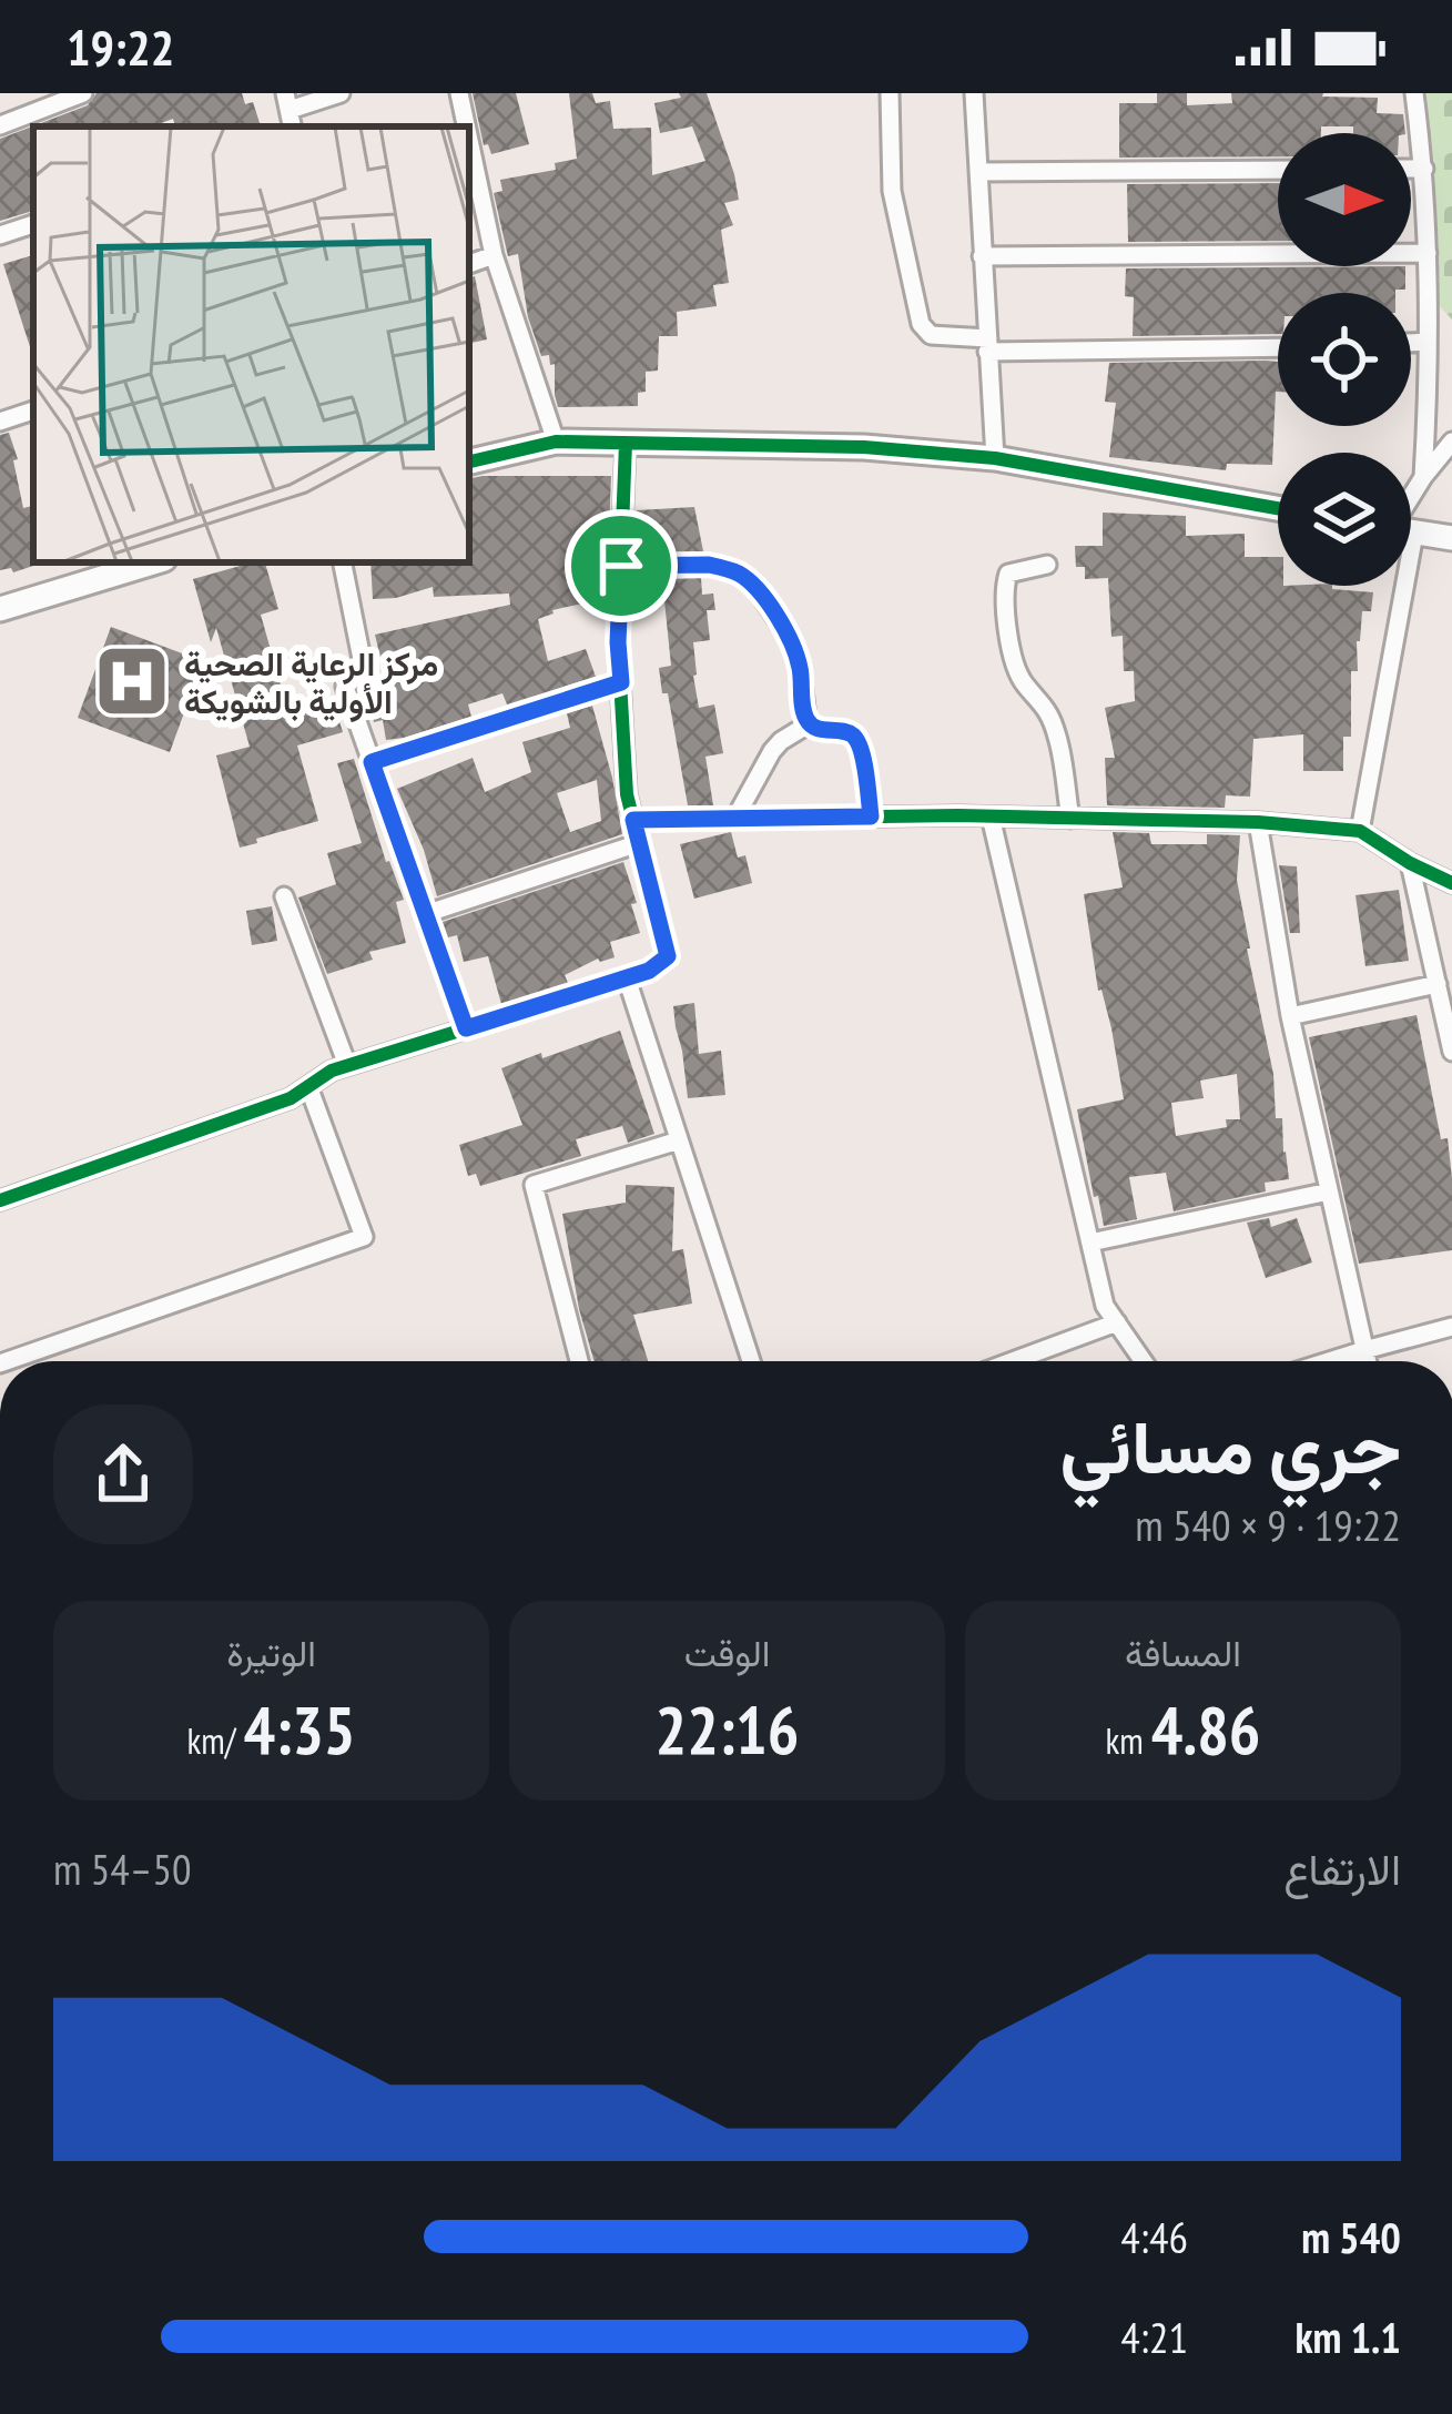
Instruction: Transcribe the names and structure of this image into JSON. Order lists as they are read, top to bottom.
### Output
{
  "places": {
    "hospital": ["مركز الرعاية الصحية الأولية بالشويكة"]
  },
  "north": "right",
  "page": {
    "status": "19:22",
    "heading": ["جري مسائي", "19:22 · 9 × 540 m"],
    "stats": [
      ["المسافة", "4.86 km"],
      ["الوقت", "22:16"],
      ["الوتيرة", "4:35 /km"]
    ],
    "chart": ["الارتفاع", "50–54 m"],
    "list": [
      {
        "name": "540 m",
        "note": "4:46"
      },
      {
        "name": "1.1 km",
        "note": "4:21"
      }
    ]
  }
}
